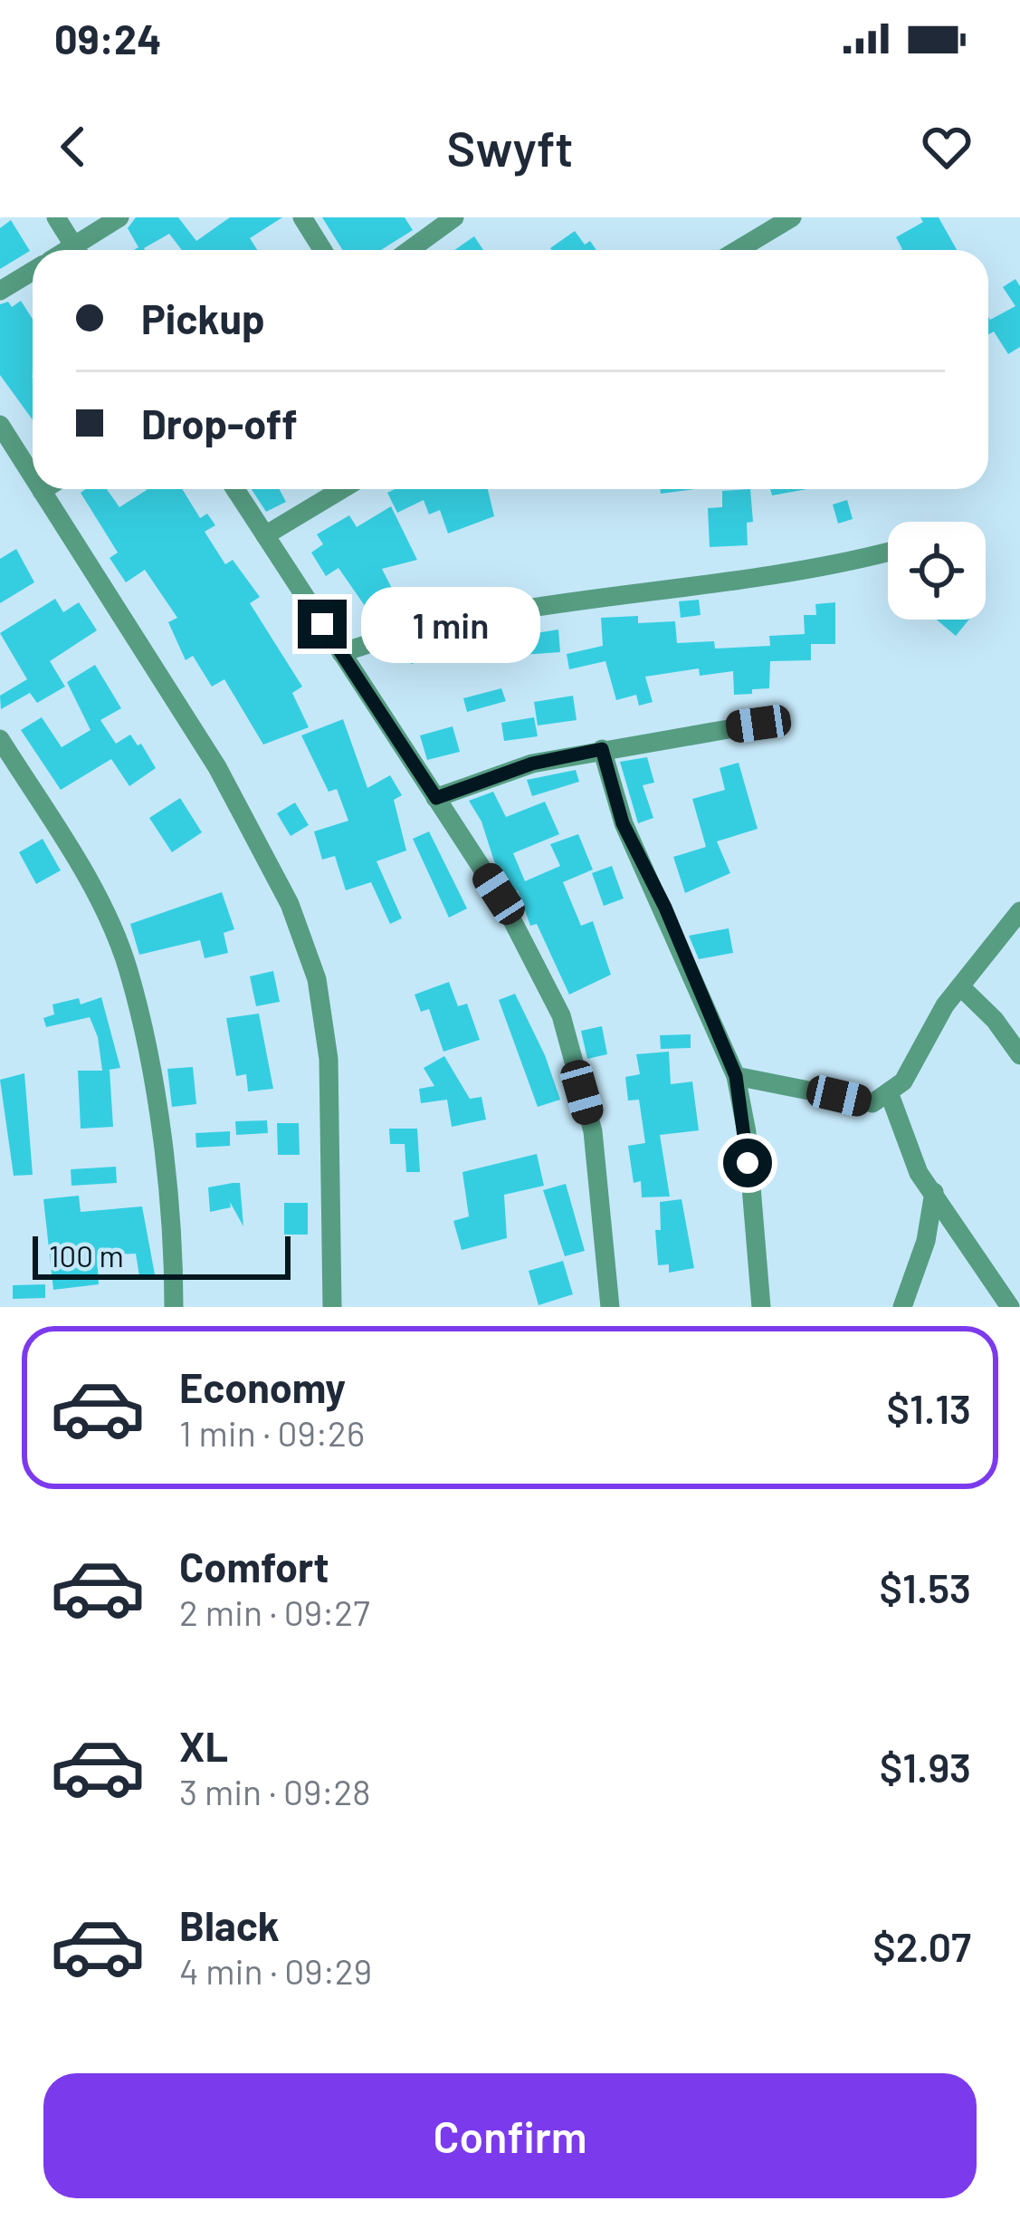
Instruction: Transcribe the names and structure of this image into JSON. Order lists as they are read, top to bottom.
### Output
{
  "scale_bar": "100 m",
  "page": {
    "status": "09:24",
    "header": "Swyft",
    "banner": ["Pickup", "Drop-off"],
    "bubble": "1 min",
    "scale": "100 m",
    "list": [
      {
        "name": "Economy",
        "note": "1 min · 09:26",
        "value": "$1.13"
      },
      {
        "name": "Comfort",
        "note": "2 min · 09:27",
        "value": "$1.53"
      },
      {
        "name": "XL",
        "note": "3 min · 09:28",
        "value": "$1.93"
      },
      {
        "name": "Black",
        "note": "4 min · 09:29",
        "value": "$2.07"
      }
    ],
    "buttons": "Confirm"
  }
}
